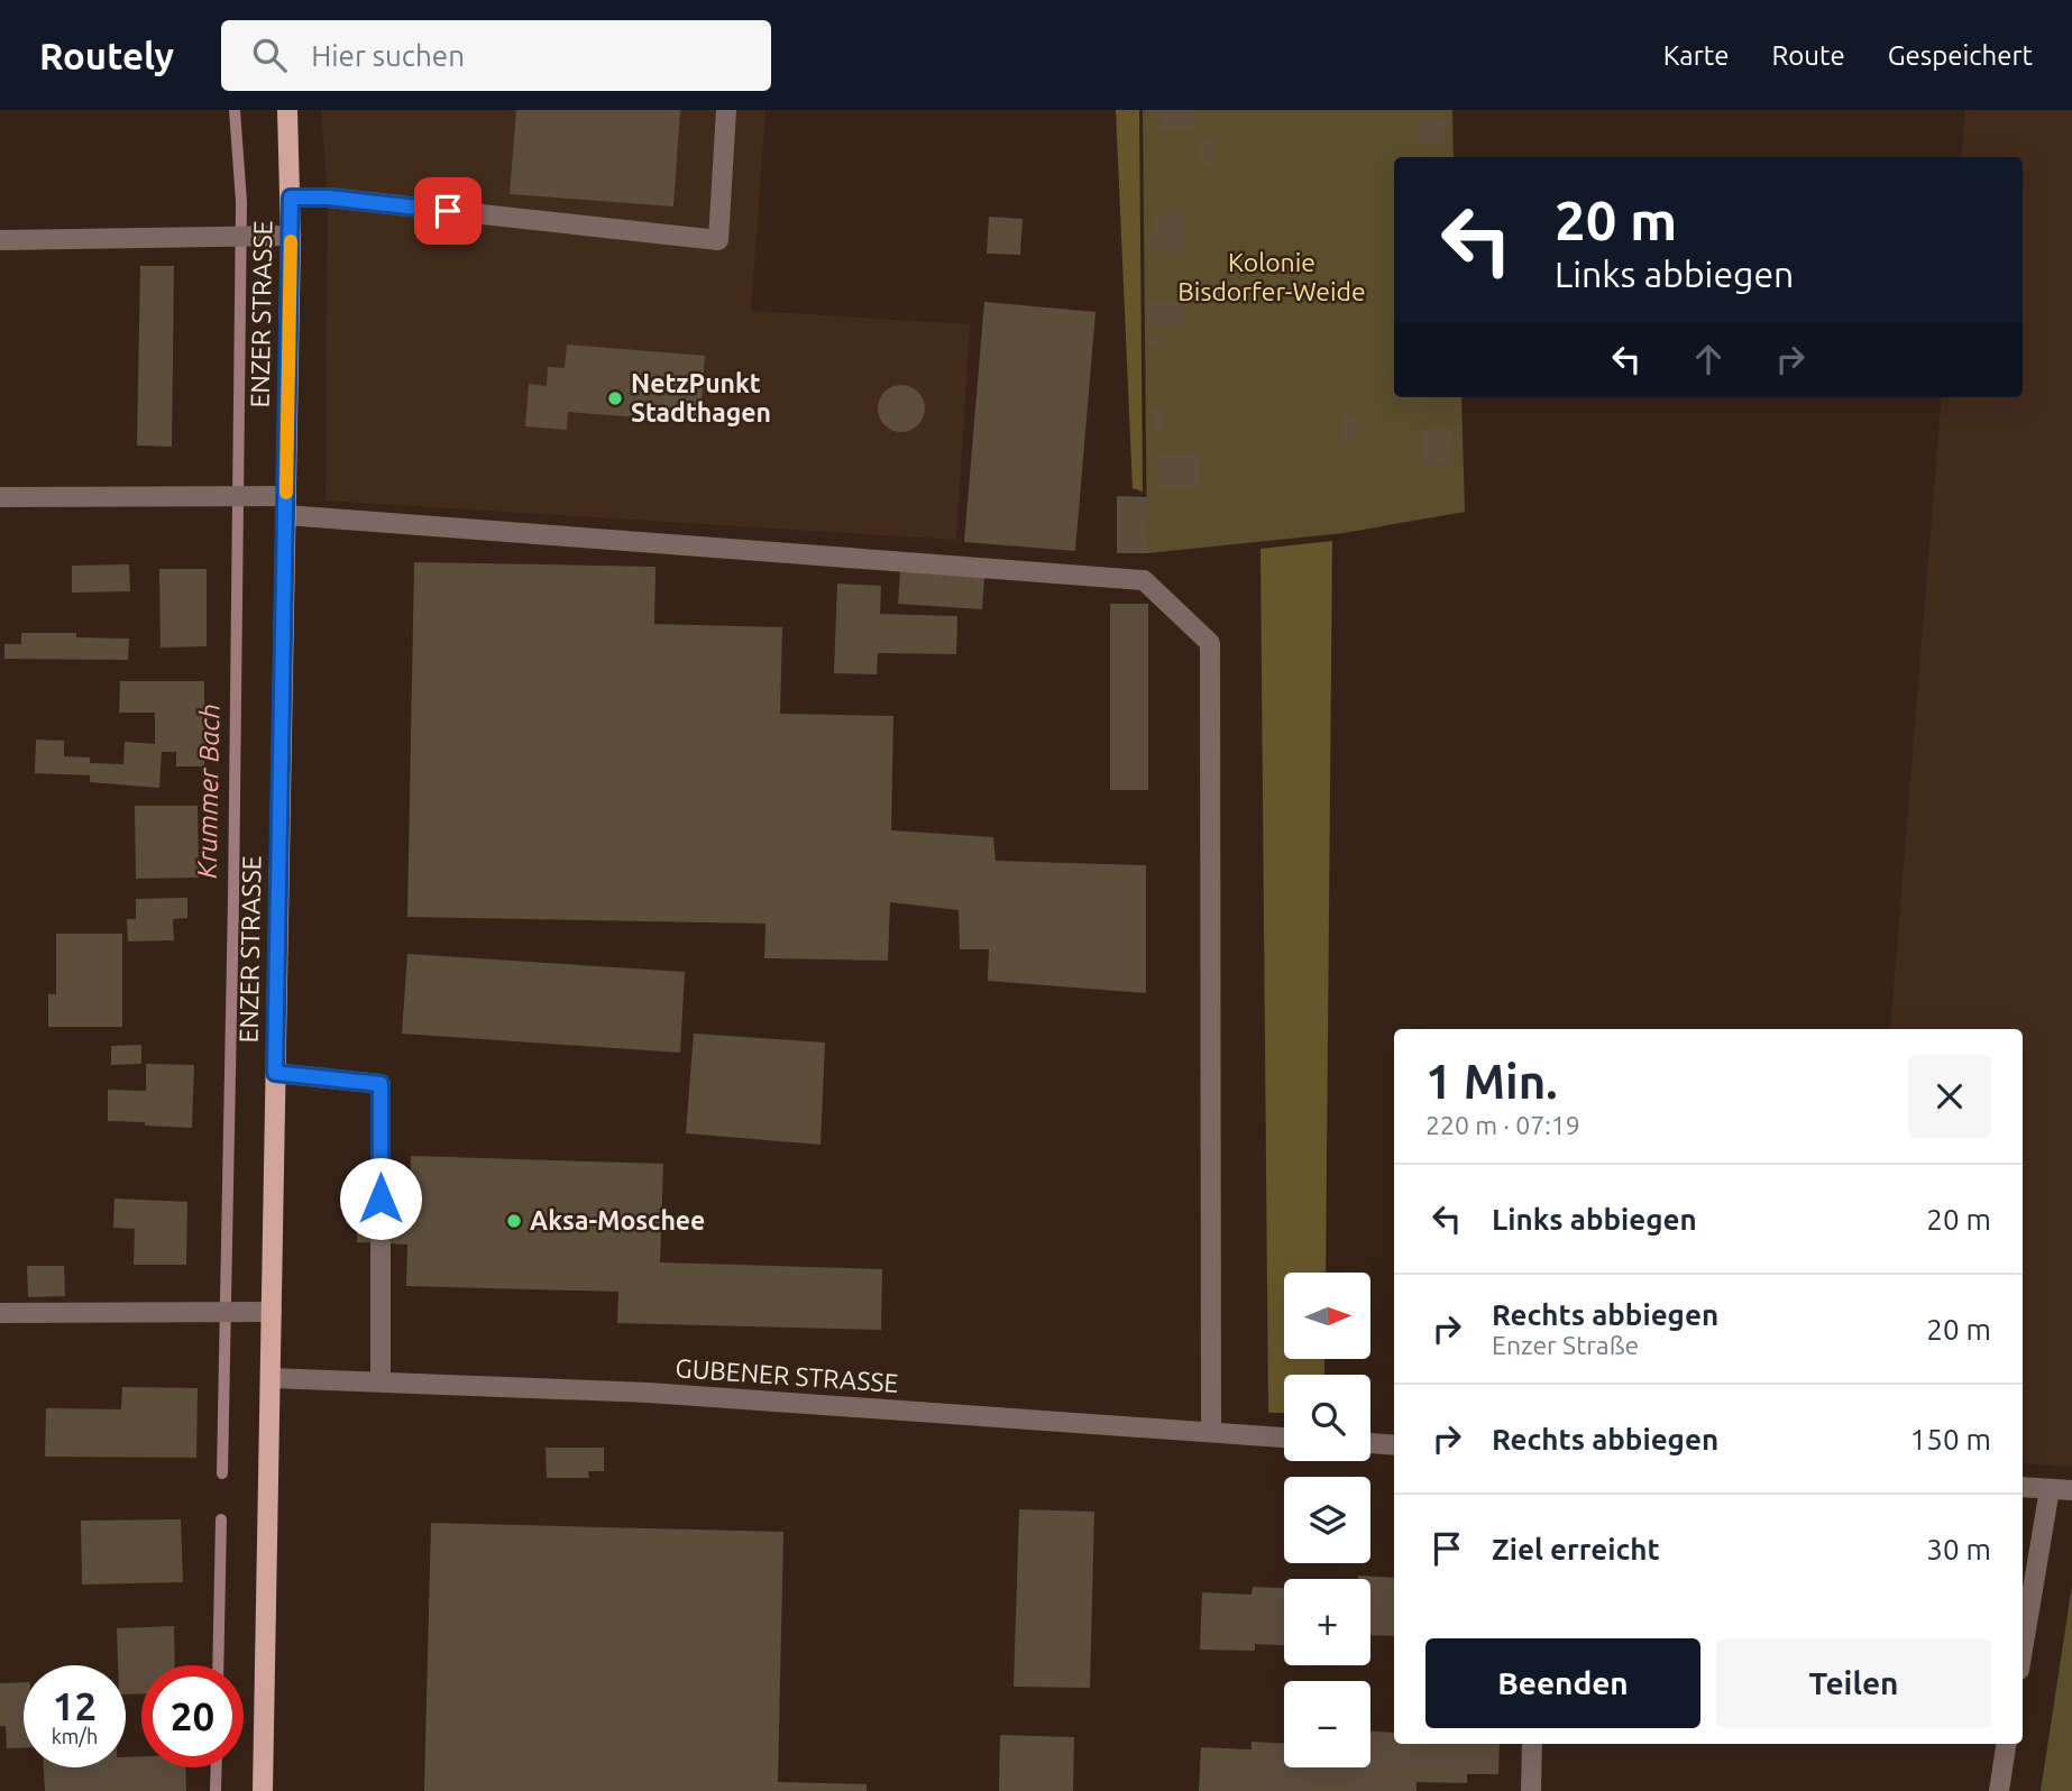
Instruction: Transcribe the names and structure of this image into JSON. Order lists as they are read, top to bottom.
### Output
{
  "streets": {
    "main road": ["ENZER STRASSE"],
    "street": ["GUBENER STRASSE"]
  },
  "crossings": [
    ["ENZER STRASSE", "GUBENER STRASSE"]
  ],
  "water": ["Krummer Bach"],
  "parks": ["Kolonie Bisdorfer-Weide"],
  "places": ["NetzPunkt Stadthagen", "Aksa-Moschee"],
  "north": "right",
  "page": {
    "header": "Routely",
    "search": "Hier suchen",
    "nav": ["Karte", "Route", "Gespeichert"],
    "turn": ["20 m", "Links abbiegen"],
    "heading": ["1 Min.", "220 m · 07:19"],
    "list": [
      {
        "name": "Links abbiegen",
        "value": "20 m"
      },
      {
        "name": "Rechts abbiegen",
        "note": "Enzer Straße",
        "value": "20 m"
      },
      {
        "name": "Rechts abbiegen",
        "value": "150 m"
      },
      {
        "name": "Ziel erreicht",
        "value": "30 m"
      }
    ],
    "map_buttons": ["+", "−"],
    "buttons": ["Beenden", "Teilen"],
    "speed": "12 km/h",
    "limit": "20"
  }
}
